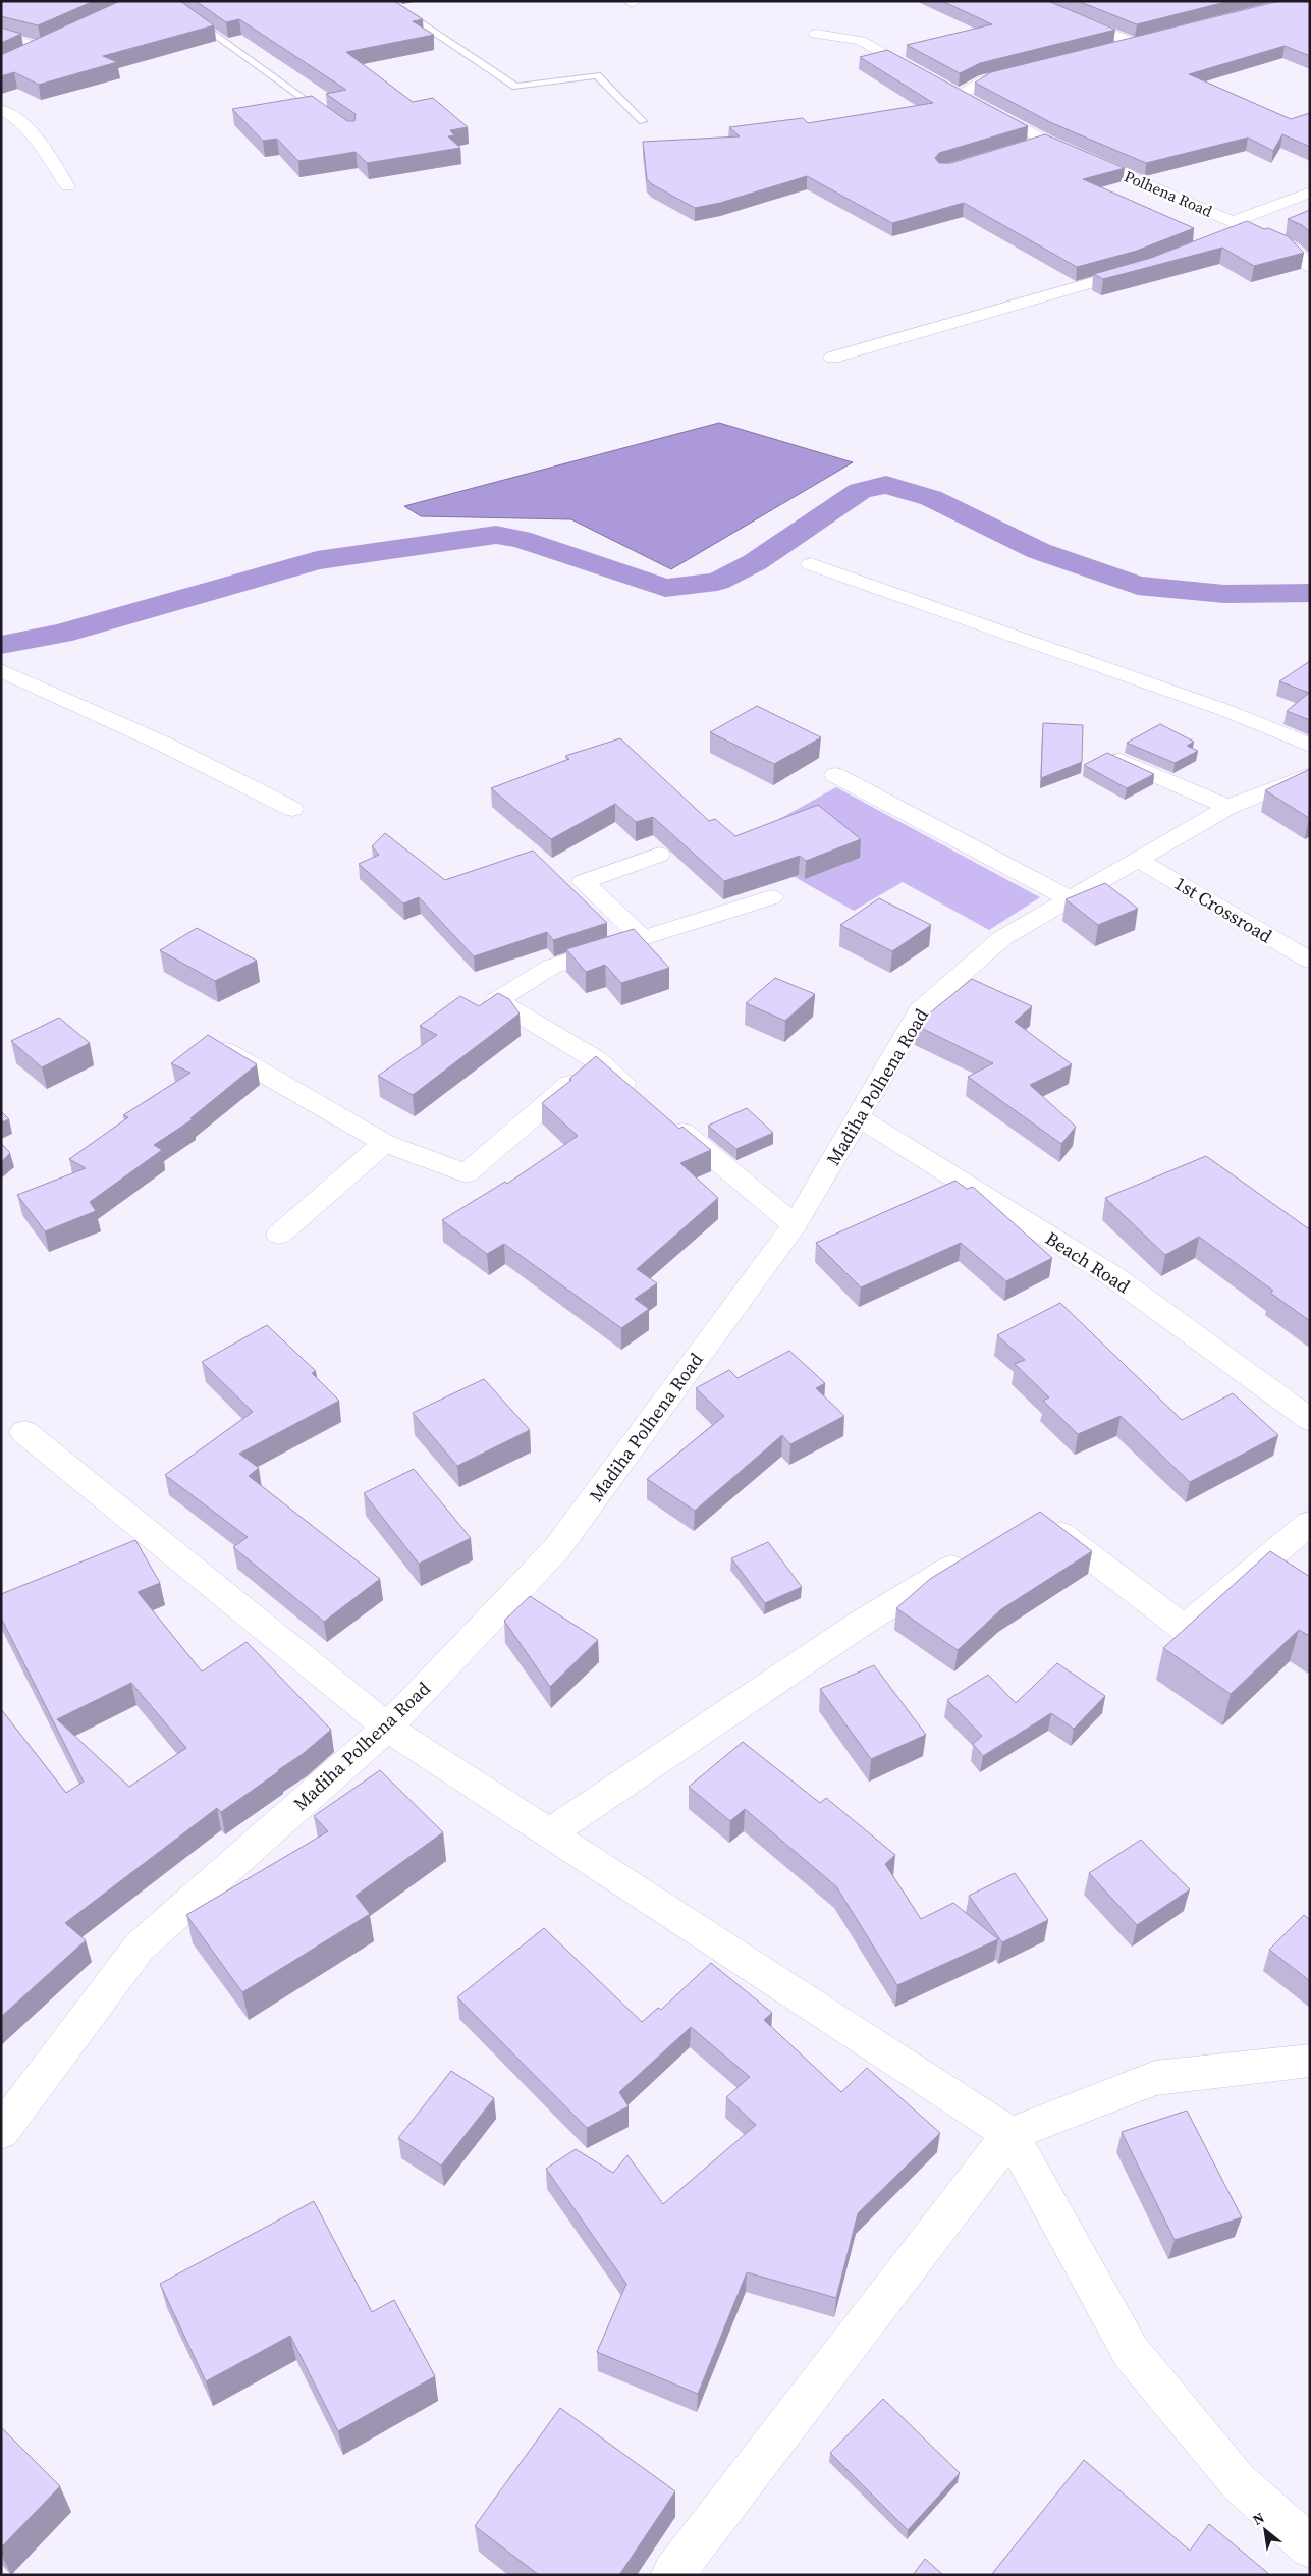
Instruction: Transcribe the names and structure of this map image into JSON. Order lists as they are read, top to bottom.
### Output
{
  "streets": {
    "street": [
      "Polhena Road",
      "1st Crossroad",
      "Madiha Polhena Road",
      "Beach Road"
    ]
  },
  "crossings": [
    ["1st Crossroad", "Madiha Polhena Road"],
    ["Madiha Polhena Road", "Beach Road"]
  ],
  "north": "top left"
}
